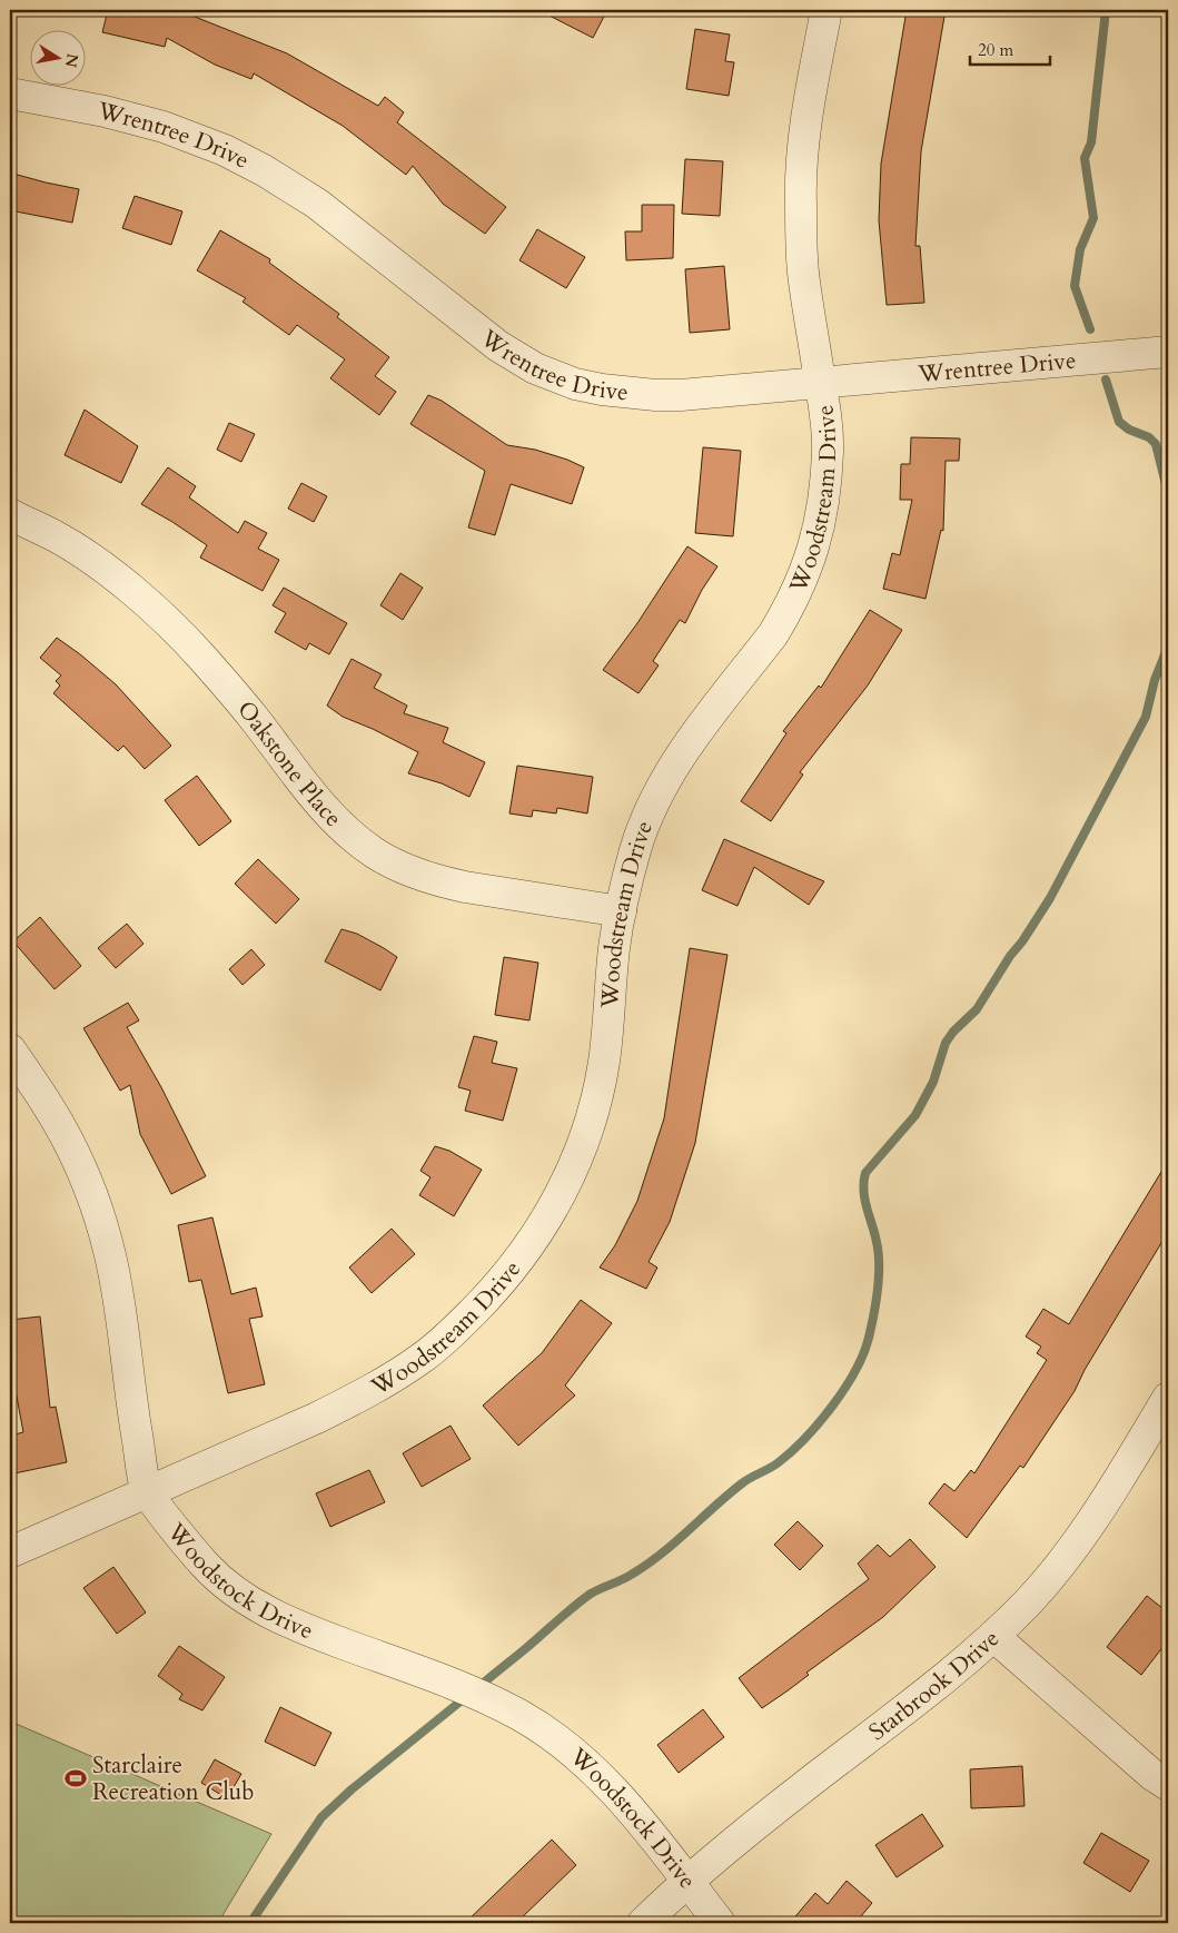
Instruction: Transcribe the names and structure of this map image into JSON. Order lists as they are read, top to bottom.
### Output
{
  "streets": {
    "street": [
      "Wrentree Drive",
      "Woodstream Drive",
      "Oakstone Place",
      "Woodstock Drive",
      "Starbrook Drive"
    ]
  },
  "crossings": [
    ["Wrentree Drive", "Woodstream Drive"],
    ["Woodstream Drive", "Oakstone Place"],
    ["Woodstream Drive", "Woodstock Drive"],
    ["Woodstock Drive", "Starbrook Drive"]
  ],
  "places": {
    "sports": ["Starclaire Recreation Club"]
  },
  "scale_bar": "20 m",
  "north": "right"
}
